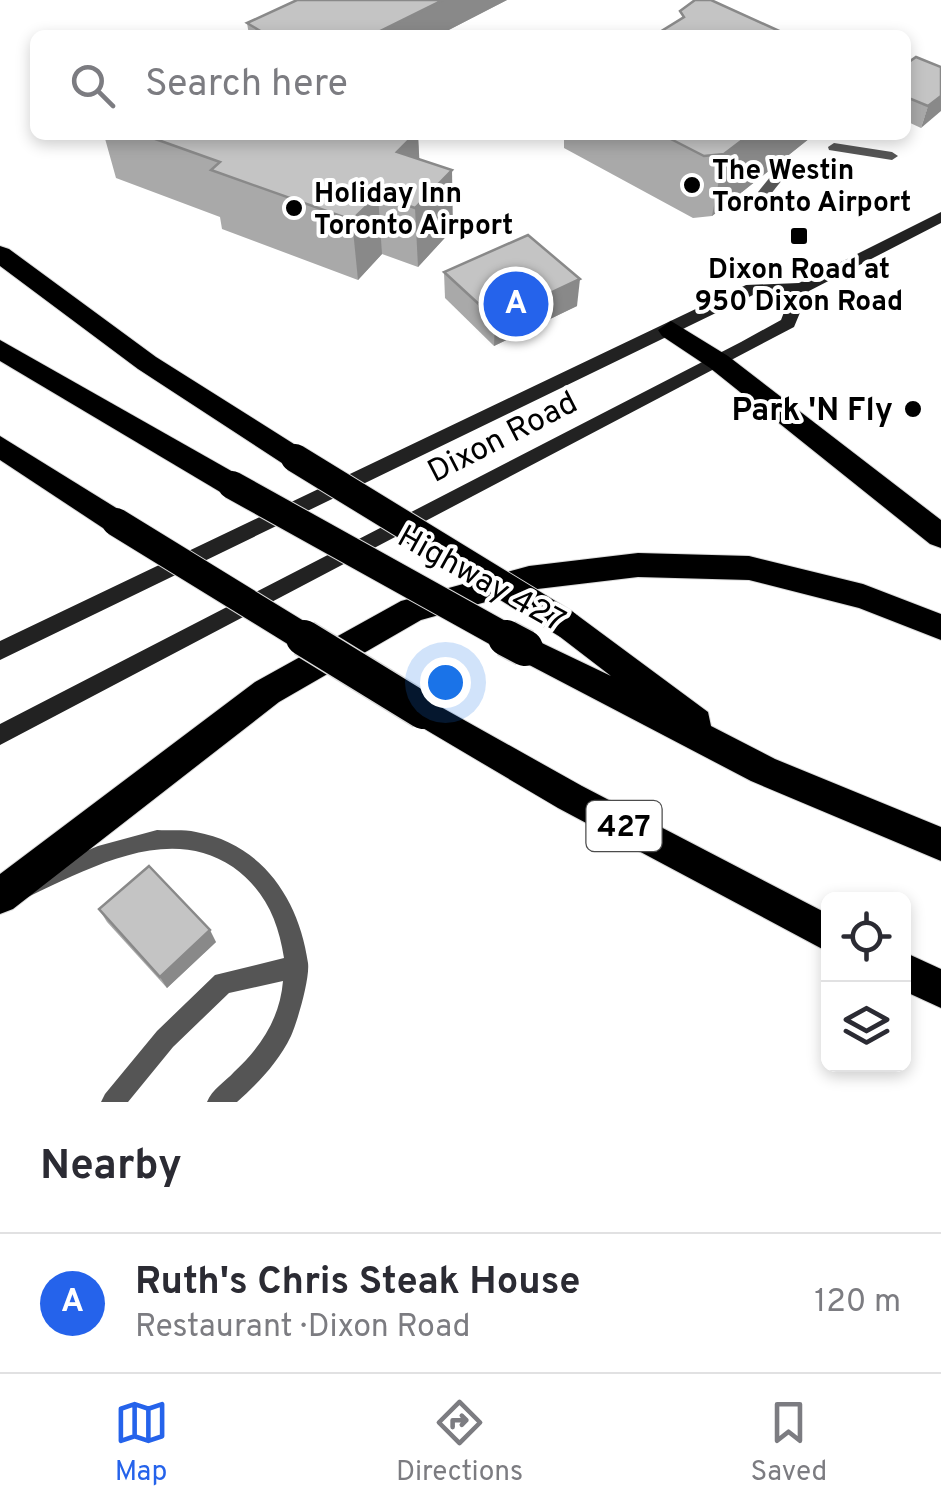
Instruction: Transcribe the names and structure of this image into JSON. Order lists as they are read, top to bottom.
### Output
{
  "streets": {
    "highway": ["Highway 427", "427"],
    "main road": ["Dixon Road"]
  },
  "places": {
    "other": ["The Westin Toronto Airport", "Holiday Inn Toronto Airport", "Park 'N Fly"],
    "transit": ["Dixon Road at 950 Dixon Road"]
  },
  "page": {
    "search": "Search here",
    "pins": "A",
    "heading": "Nearby",
    "list": [
      {
        "mark": "A",
        "name": "Ruth's Chris Steak House",
        "note": "Restaurant · Dixon Road",
        "value": "120 m"
      }
    ],
    "nav": ["Map", "Directions", "Saved"]
  }
}
